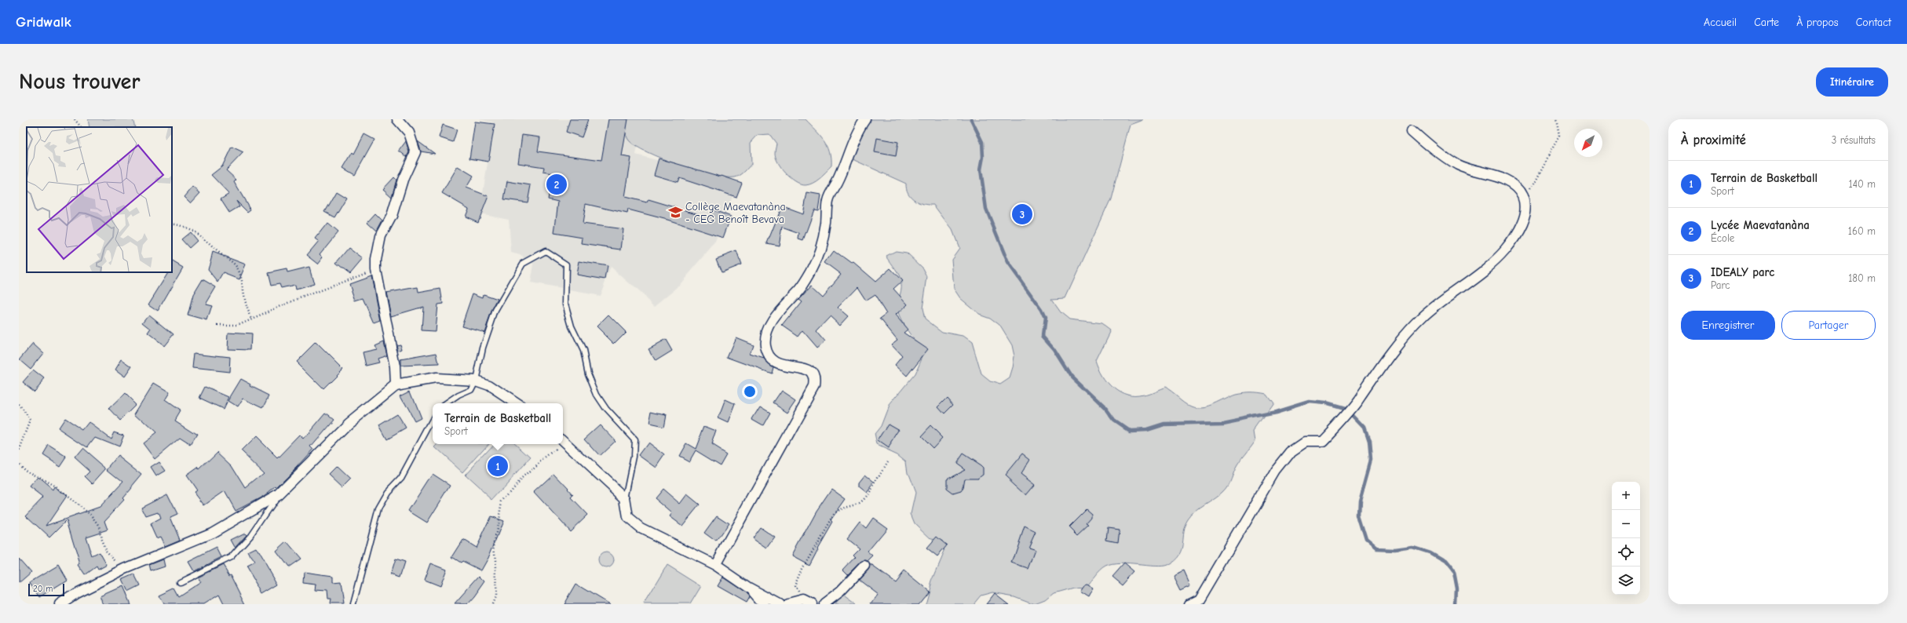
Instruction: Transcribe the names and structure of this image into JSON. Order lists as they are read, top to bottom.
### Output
{
  "places": {
    "school or university": ["Collège Maevatanàna - CEG Benoît Bevava"]
  },
  "scale_bar": "20 m",
  "north": "bottom left",
  "page": {
    "header": "Gridwalk",
    "nav": [
      "Accueil",
      "Carte",
      "À propos",
      "Contact"
    ],
    "buttons": [
      "Itinéraire",
      ["Enregistrer", "Partager"]
    ],
    "title": "Nous trouver",
    "heading": ["À proximité", "3 résultats"],
    "list": [
      {
        "mark": "1",
        "name": "Terrain de Basketball",
        "note": "Sport",
        "value": "140 m"
      },
      {
        "mark": "2",
        "name": "Lycée Maevatanàna",
        "note": "École",
        "value": "160 m"
      },
      {
        "mark": "3",
        "name": "IDEALY parc",
        "note": "Parc",
        "value": "180 m"
      }
    ],
    "pins": ["2", "3", "1"],
    "popup": ["Terrain de Basketball", "Sport"],
    "map_buttons": ["+", "−"],
    "scale": "20 m"
  }
}
